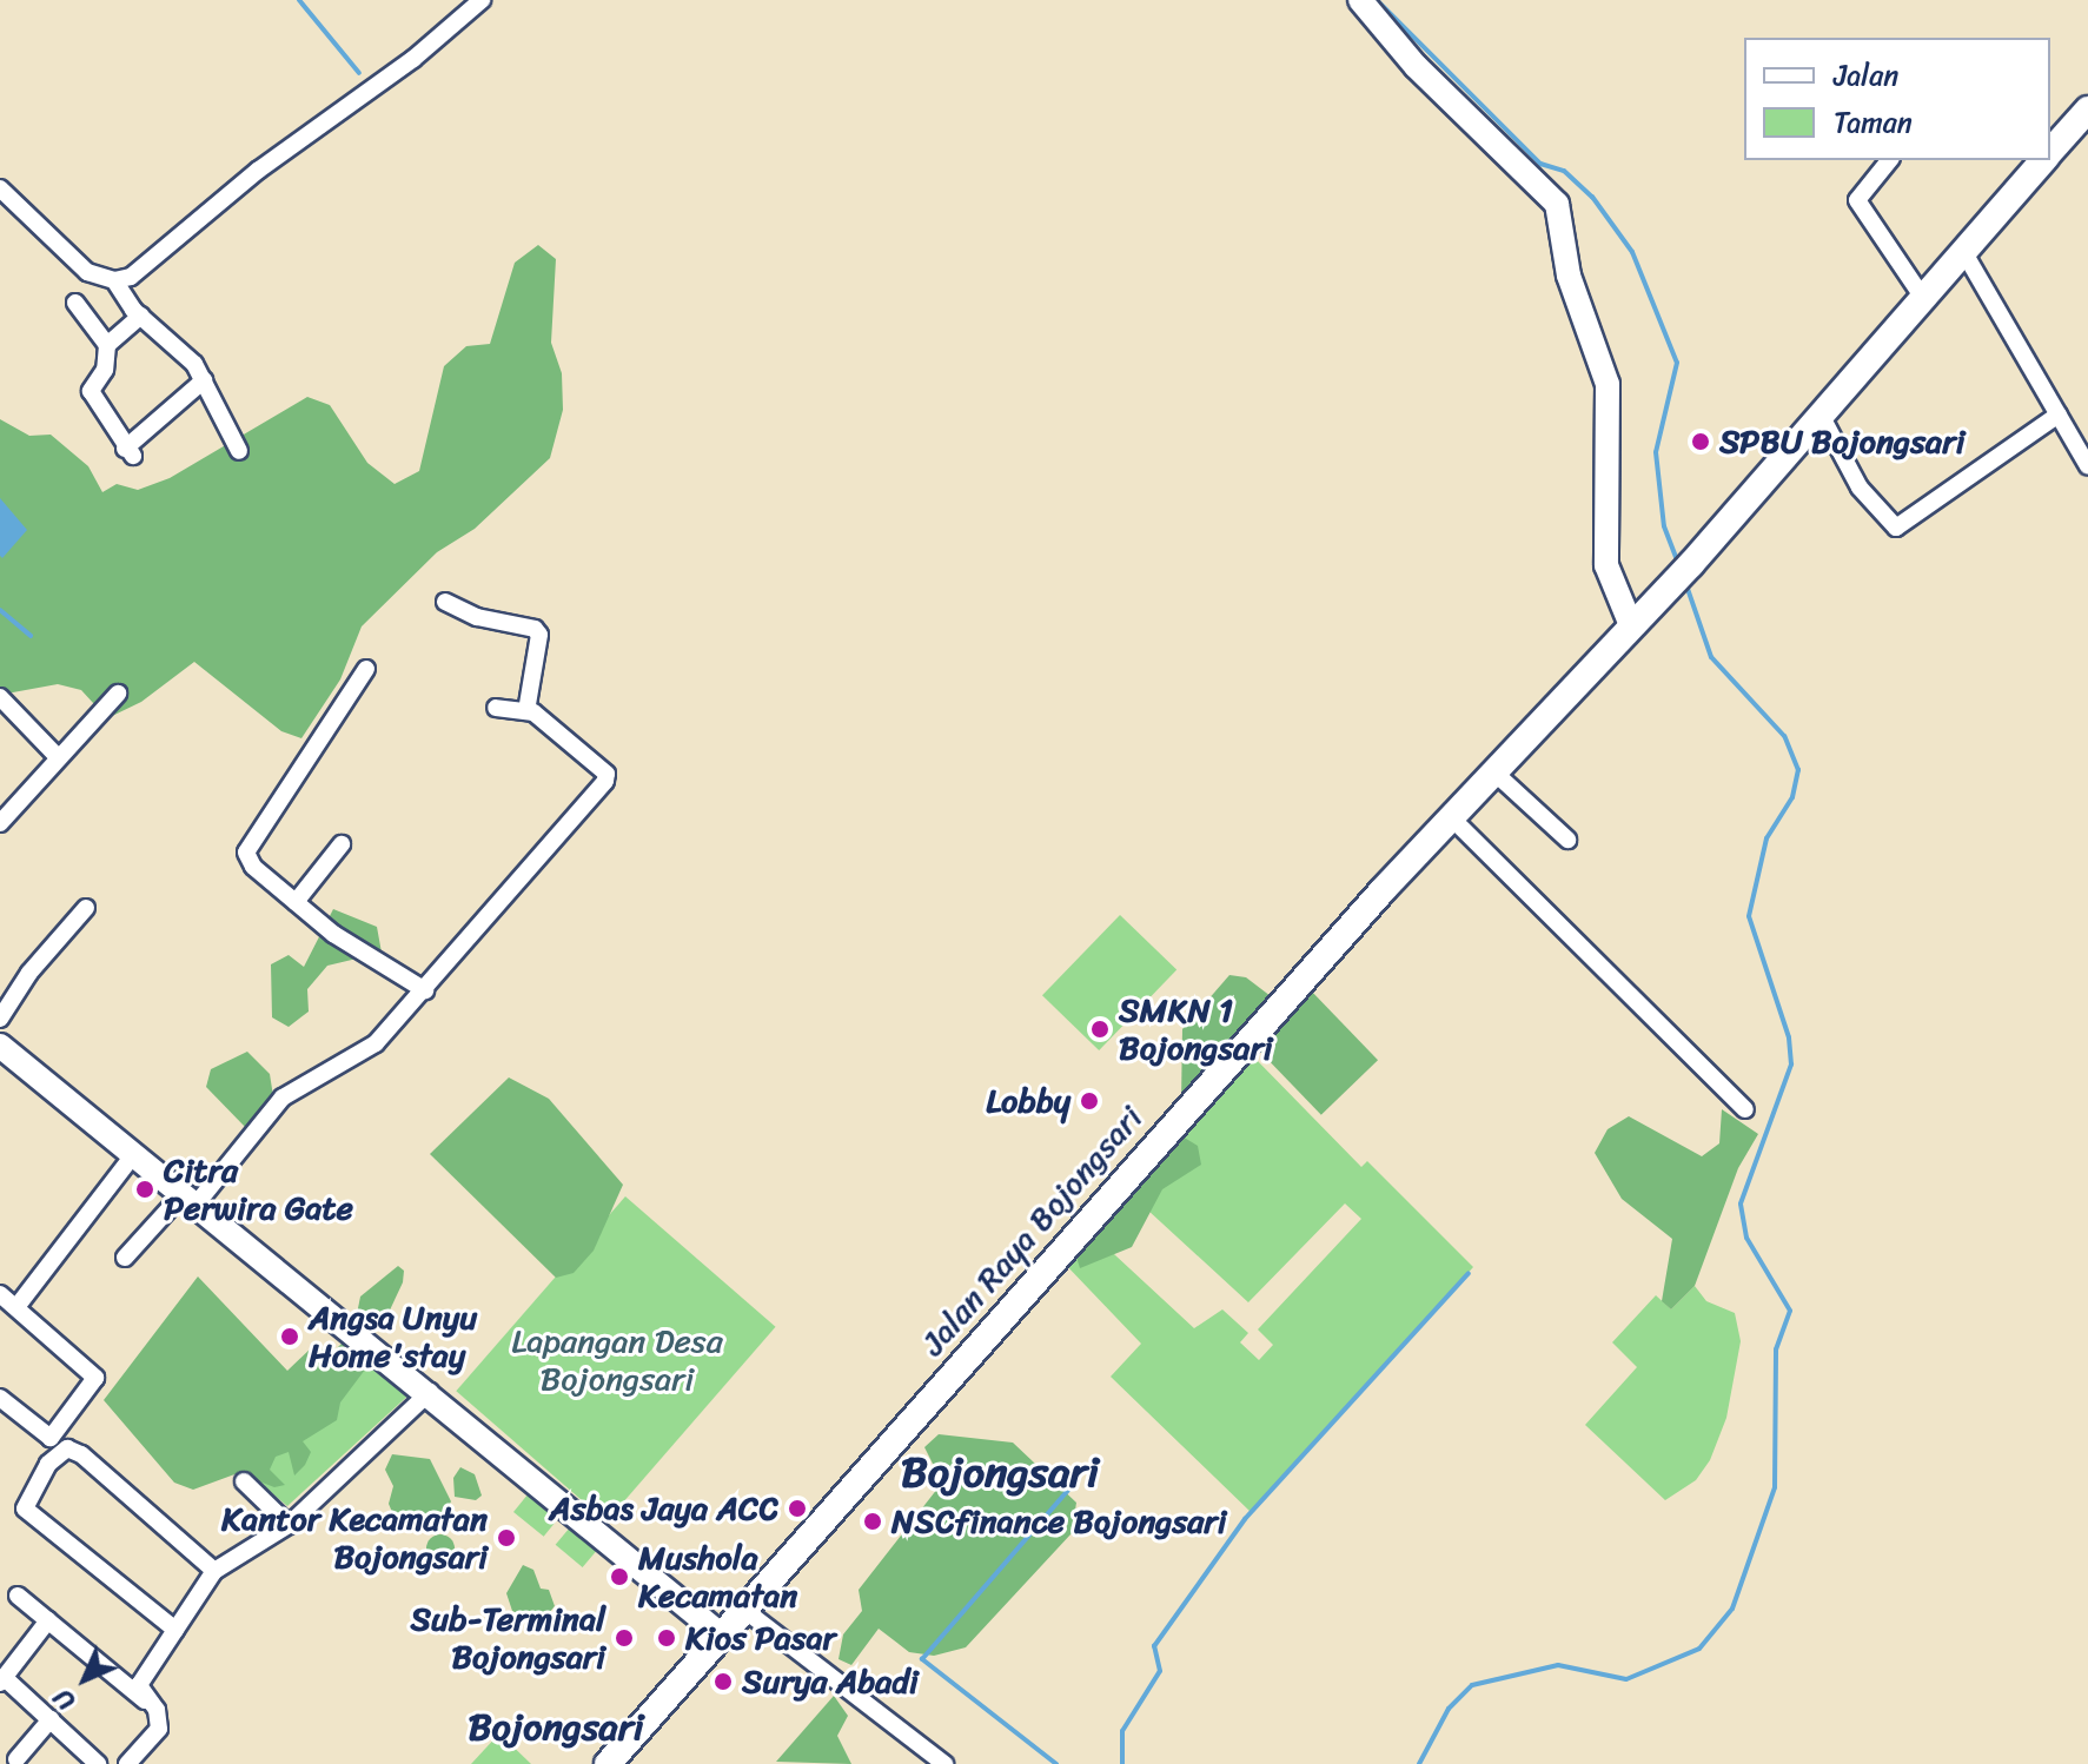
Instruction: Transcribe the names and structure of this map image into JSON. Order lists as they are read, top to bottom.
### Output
{
  "streets": {
    "main road": ["Jalan Raya Bojongsari"]
  },
  "districts": ["Bojongsari", "Bojongsari"],
  "parks": ["Lapangan Desa Bojongsari"],
  "places": [
    "SPBU Bojongsari",
    "SMKN 1 Bojongsari",
    "Lobby",
    "Citra Perwira Gate",
    "Angsa Unyu Home'stay",
    "Asbas Jaya ACC",
    "NSCfinance Bojongsari",
    "Kantor Kecamatan Bojongsari",
    "Mushola Kecamatan",
    "Sub-Terminal Bojongsari",
    "Kios Pasar",
    "Surya Abadi"
  ],
  "legend": ["Jalan", "Taman"],
  "north": "bottom left"
}
